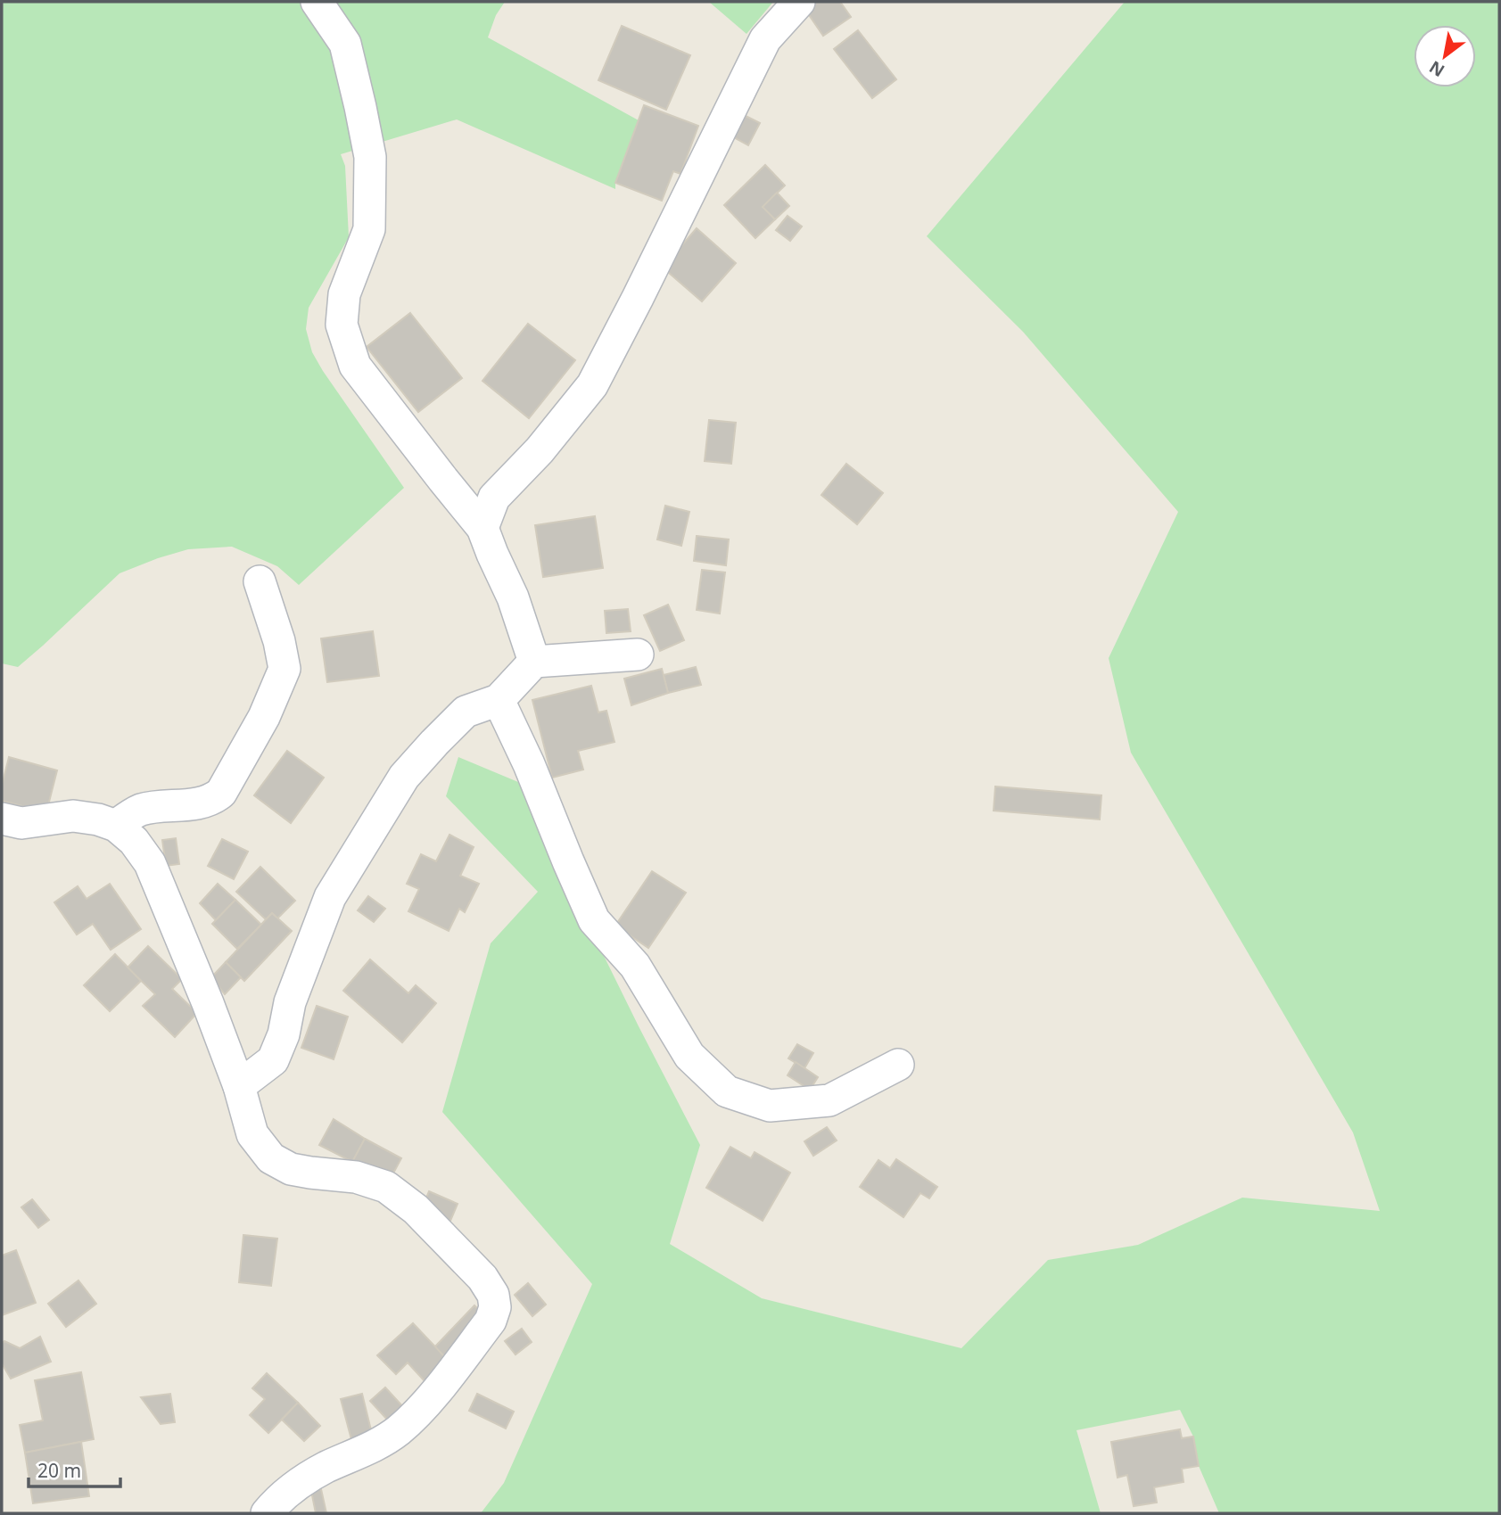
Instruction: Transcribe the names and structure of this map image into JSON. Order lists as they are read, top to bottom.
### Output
{
  "scale_bar": "20 m",
  "north": "bottom left"
}
